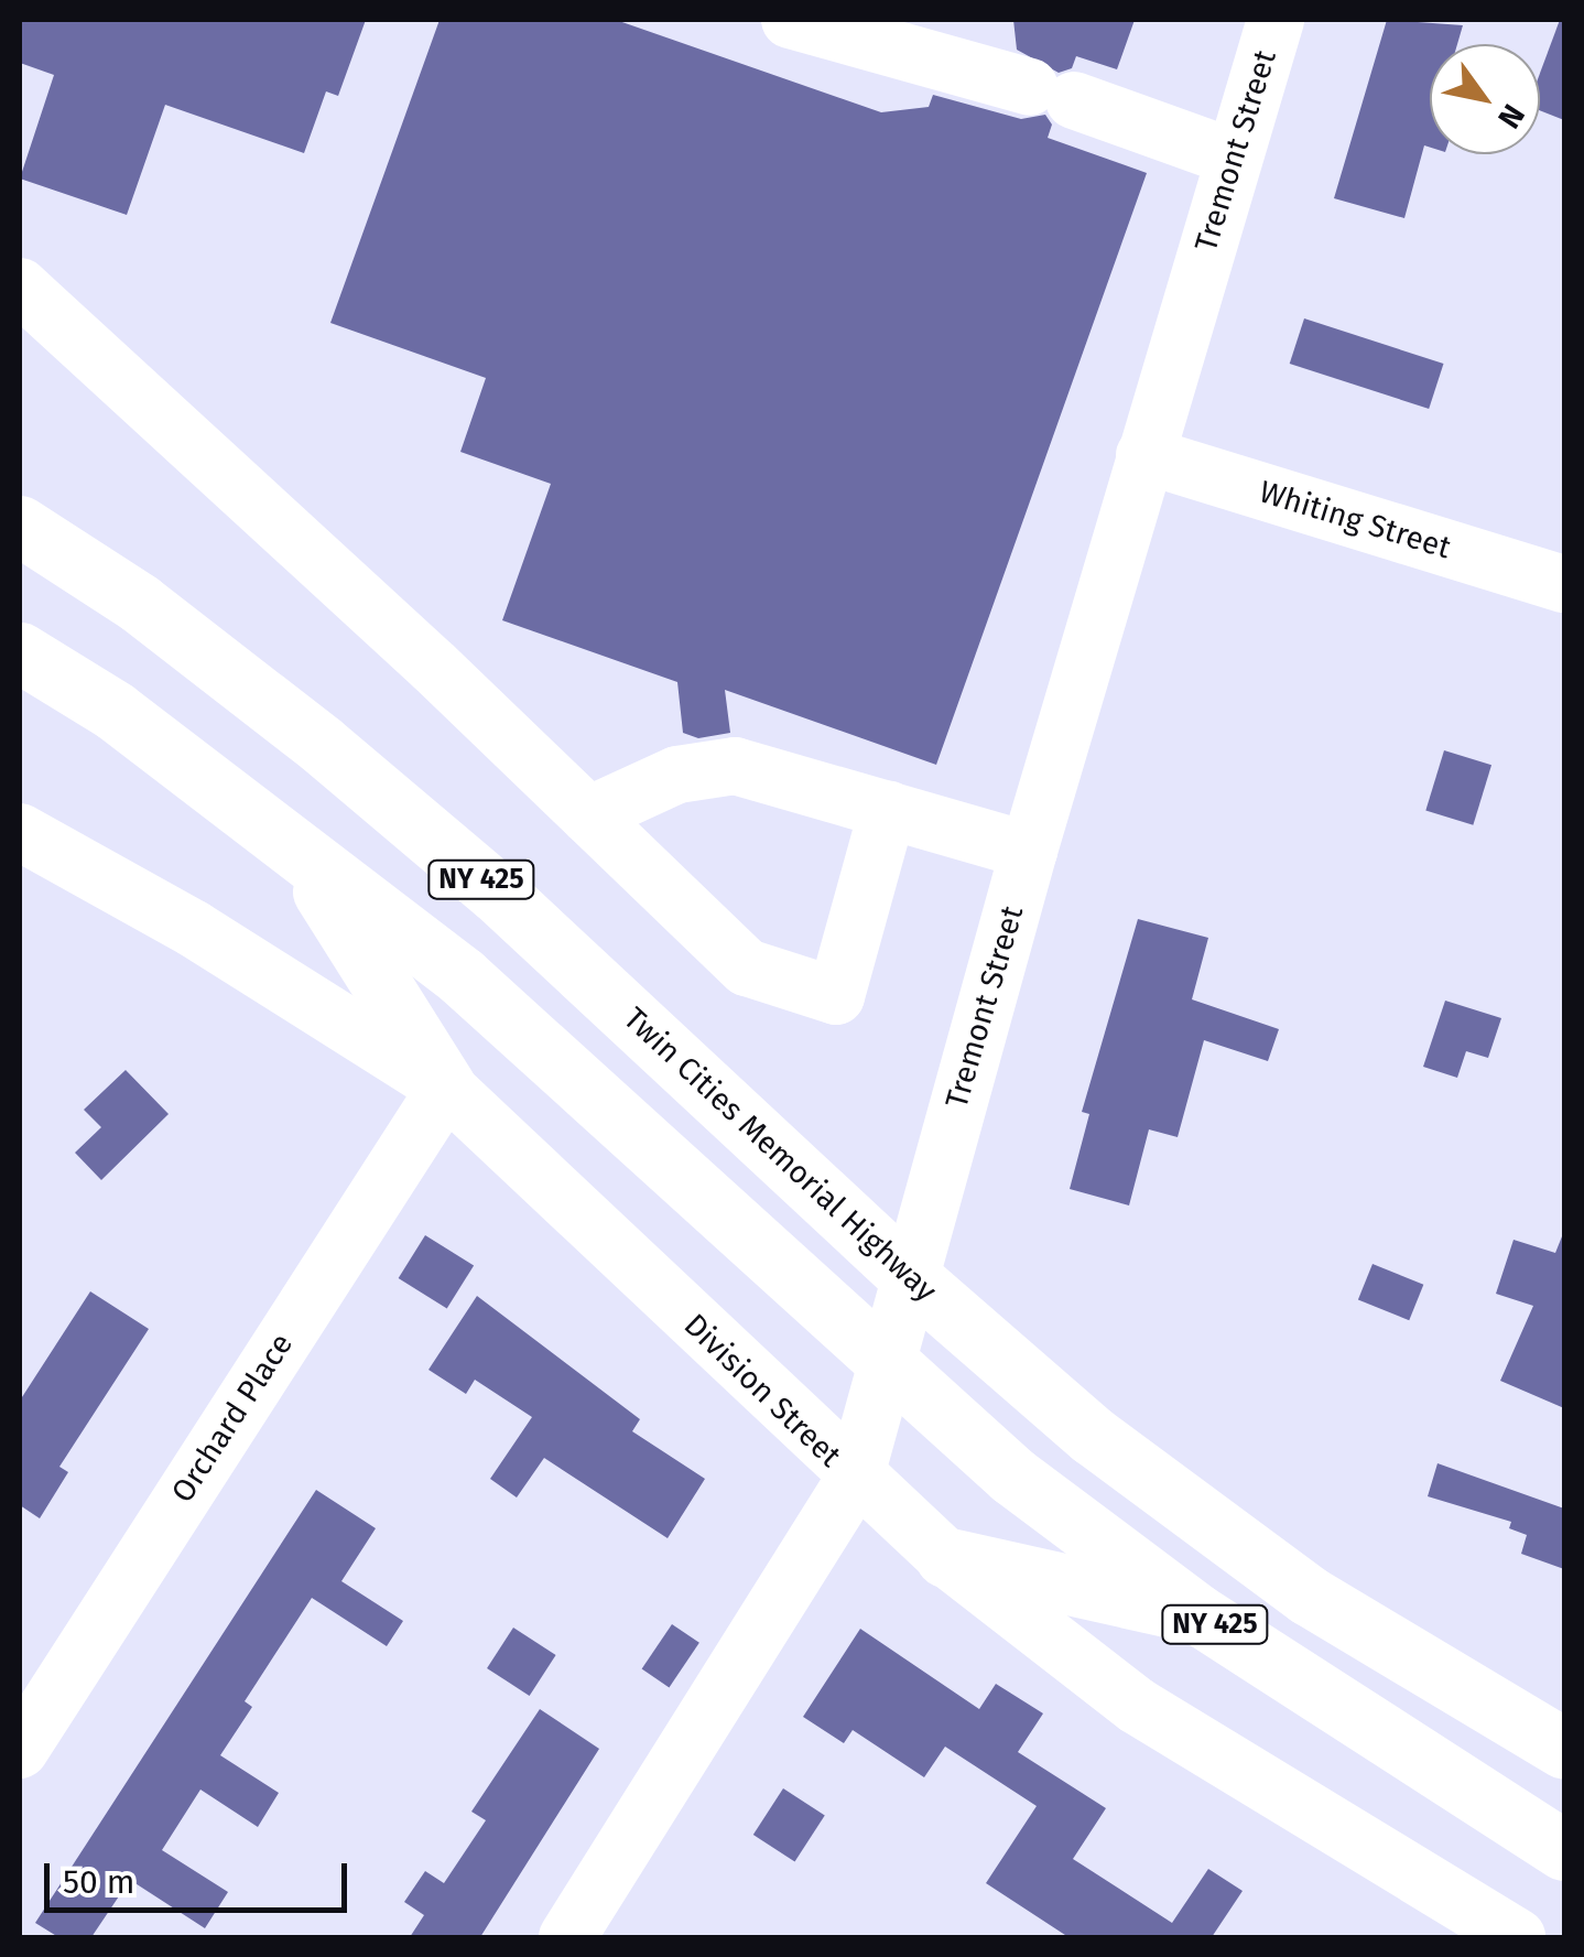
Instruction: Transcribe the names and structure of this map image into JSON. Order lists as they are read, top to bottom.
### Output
{
  "streets": {
    "main road": ["NY 425", "Twin Cities Memorial Highway"],
    "street": [
      "Tremont Street",
      "Whiting Street",
      "Division Street",
      "Orchard Place"
    ]
  },
  "crossings": [
    ["Tremont Street", "Whiting Street"],
    ["Tremont Street", "NY 425"],
    ["Tremont Street", "Twin Cities Memorial Highway"],
    ["Tremont Street", "Division Street"],
    ["Division Street", "Orchard Place"]
  ],
  "scale_bar": "50 m",
  "north": "bottom right"
}
